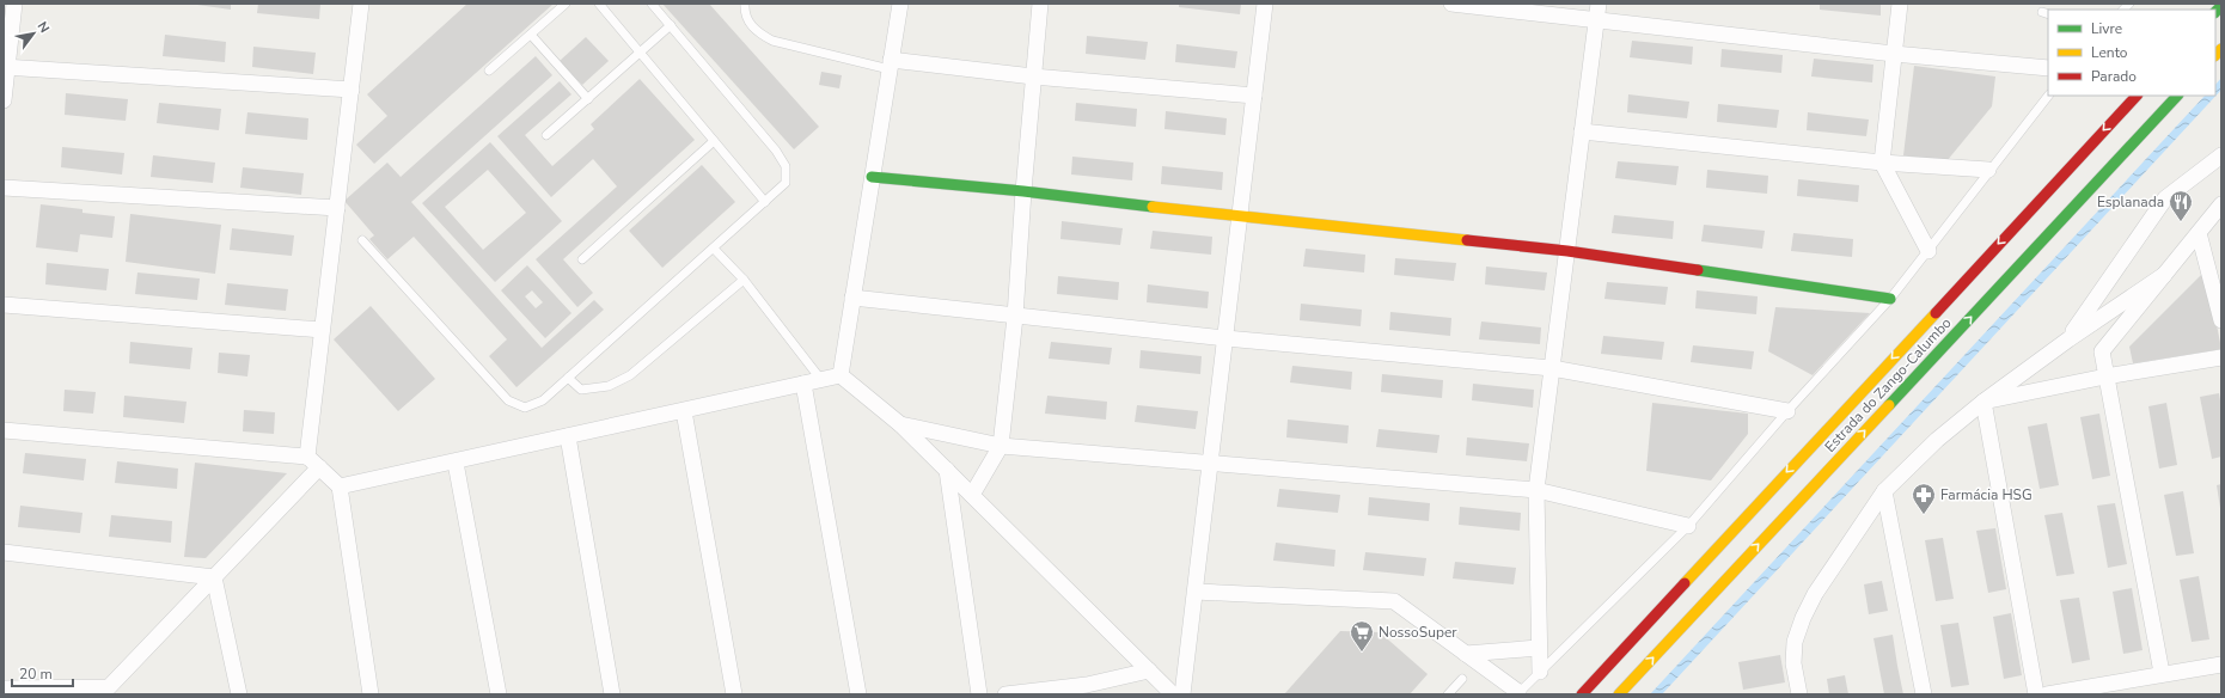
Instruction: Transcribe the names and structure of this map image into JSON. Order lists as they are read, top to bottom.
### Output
{
  "streets": {
    "main road": ["Estrada do Zango-Calumbo"]
  },
  "places": {
    "restaurant": ["Esplanada"],
    "pharmacy": ["Farmácia HSG"],
    "supermarket": ["NossoSuper"]
  },
  "legend": ["Livre", "Lento", "Parado"],
  "scale_bar": "20 m",
  "north": "top right"
}
